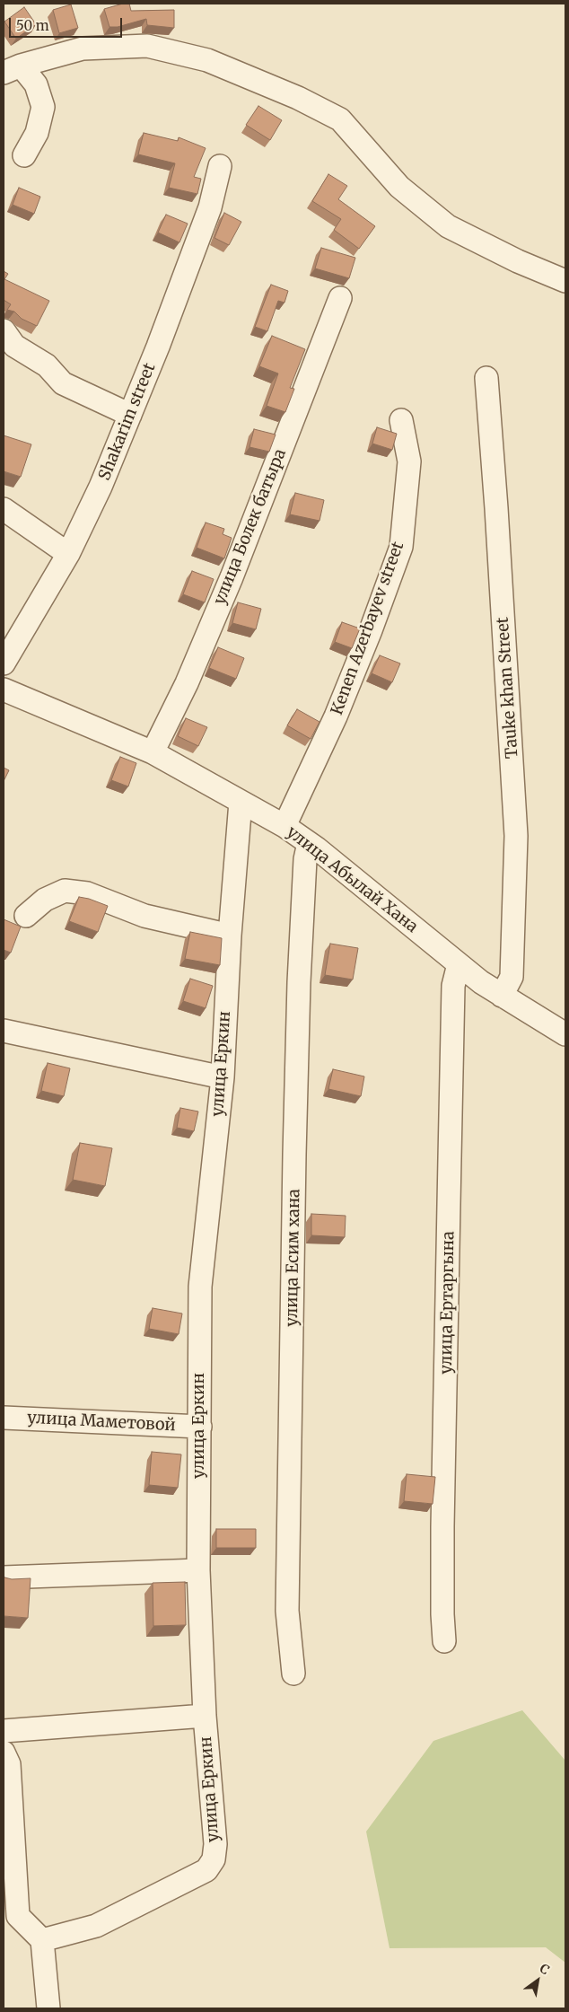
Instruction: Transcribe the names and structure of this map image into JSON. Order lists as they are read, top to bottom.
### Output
{
  "streets": {
    "street": [
      "Shakarim street",
      "улица Болек батыра",
      "Kenen Azerbayev street",
      "Tauke khan Street",
      "улица Абылай Хана",
      "улица Еркин",
      "улица Есим хана",
      "улица Ертаргына",
      "улица Маметовой"
    ]
  },
  "crossings": [
    ["улица Болек батыра", "улица Абылай Хана"],
    ["Kenen Azerbayev street", "улица Абылай Хана"],
    ["Tauke khan Street", "улица Абылай Хана"],
    ["улица Абылай Хана", "улица Еркин"],
    ["улица Абылай Хана", "улица Есим хана"],
    ["улица Абылай Хана", "улица Ертаргына"],
    ["улица Еркин", "улица Маметовой"]
  ],
  "scale_bar": "50 m",
  "north": "top right"
}
